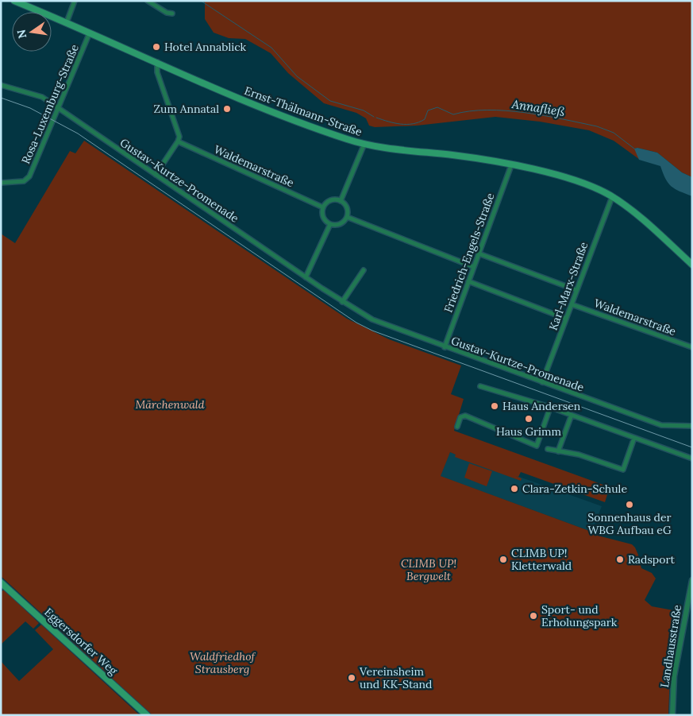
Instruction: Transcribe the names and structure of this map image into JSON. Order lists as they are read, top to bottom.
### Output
{
  "streets": {
    "main road": ["Ernst-Thälmann-Straße", "Eggersdorfer Weg"],
    "street": [
      "Rosa-Luxemburg-Straße",
      "Waldemarstraße",
      "Gustav-Kurtze-Promenade",
      "Friedrich-Engels-Straße",
      "Karl-Marx-Straße",
      "Landhausstraße"
    ]
  },
  "crossings": [
    ["Rosa-Luxemburg-Straße", "Ernst-Thälmann-Straße"],
    ["Rosa-Luxemburg-Straße", "Gustav-Kurtze-Promenade"],
    ["Ernst-Thälmann-Straße", "Friedrich-Engels-Straße"],
    ["Ernst-Thälmann-Straße", "Karl-Marx-Straße"],
    ["Waldemarstraße", "Karl-Marx-Straße"],
    ["Gustav-Kurtze-Promenade", "Friedrich-Engels-Straße"],
    ["Gustav-Kurtze-Promenade", "Karl-Marx-Straße"]
  ],
  "water": ["Annafließ"],
  "parks": ["Märchenwald", "CLIMB UP! Bergwelt", "Waldfriedhof Strausberg"],
  "places": [
    "Hotel Annablick",
    "Zum Annatal",
    "Haus Andersen",
    "Haus Grimm",
    "Clara-Zetkin-Schule",
    "Sonnenhaus der WBG Aufbau eG",
    "CLIMB UP! Kletterwald",
    "Radsport",
    "Sport- und Erholungspark",
    "Vereinsheim und KK-Stand"
  ],
  "north": "left"
}
